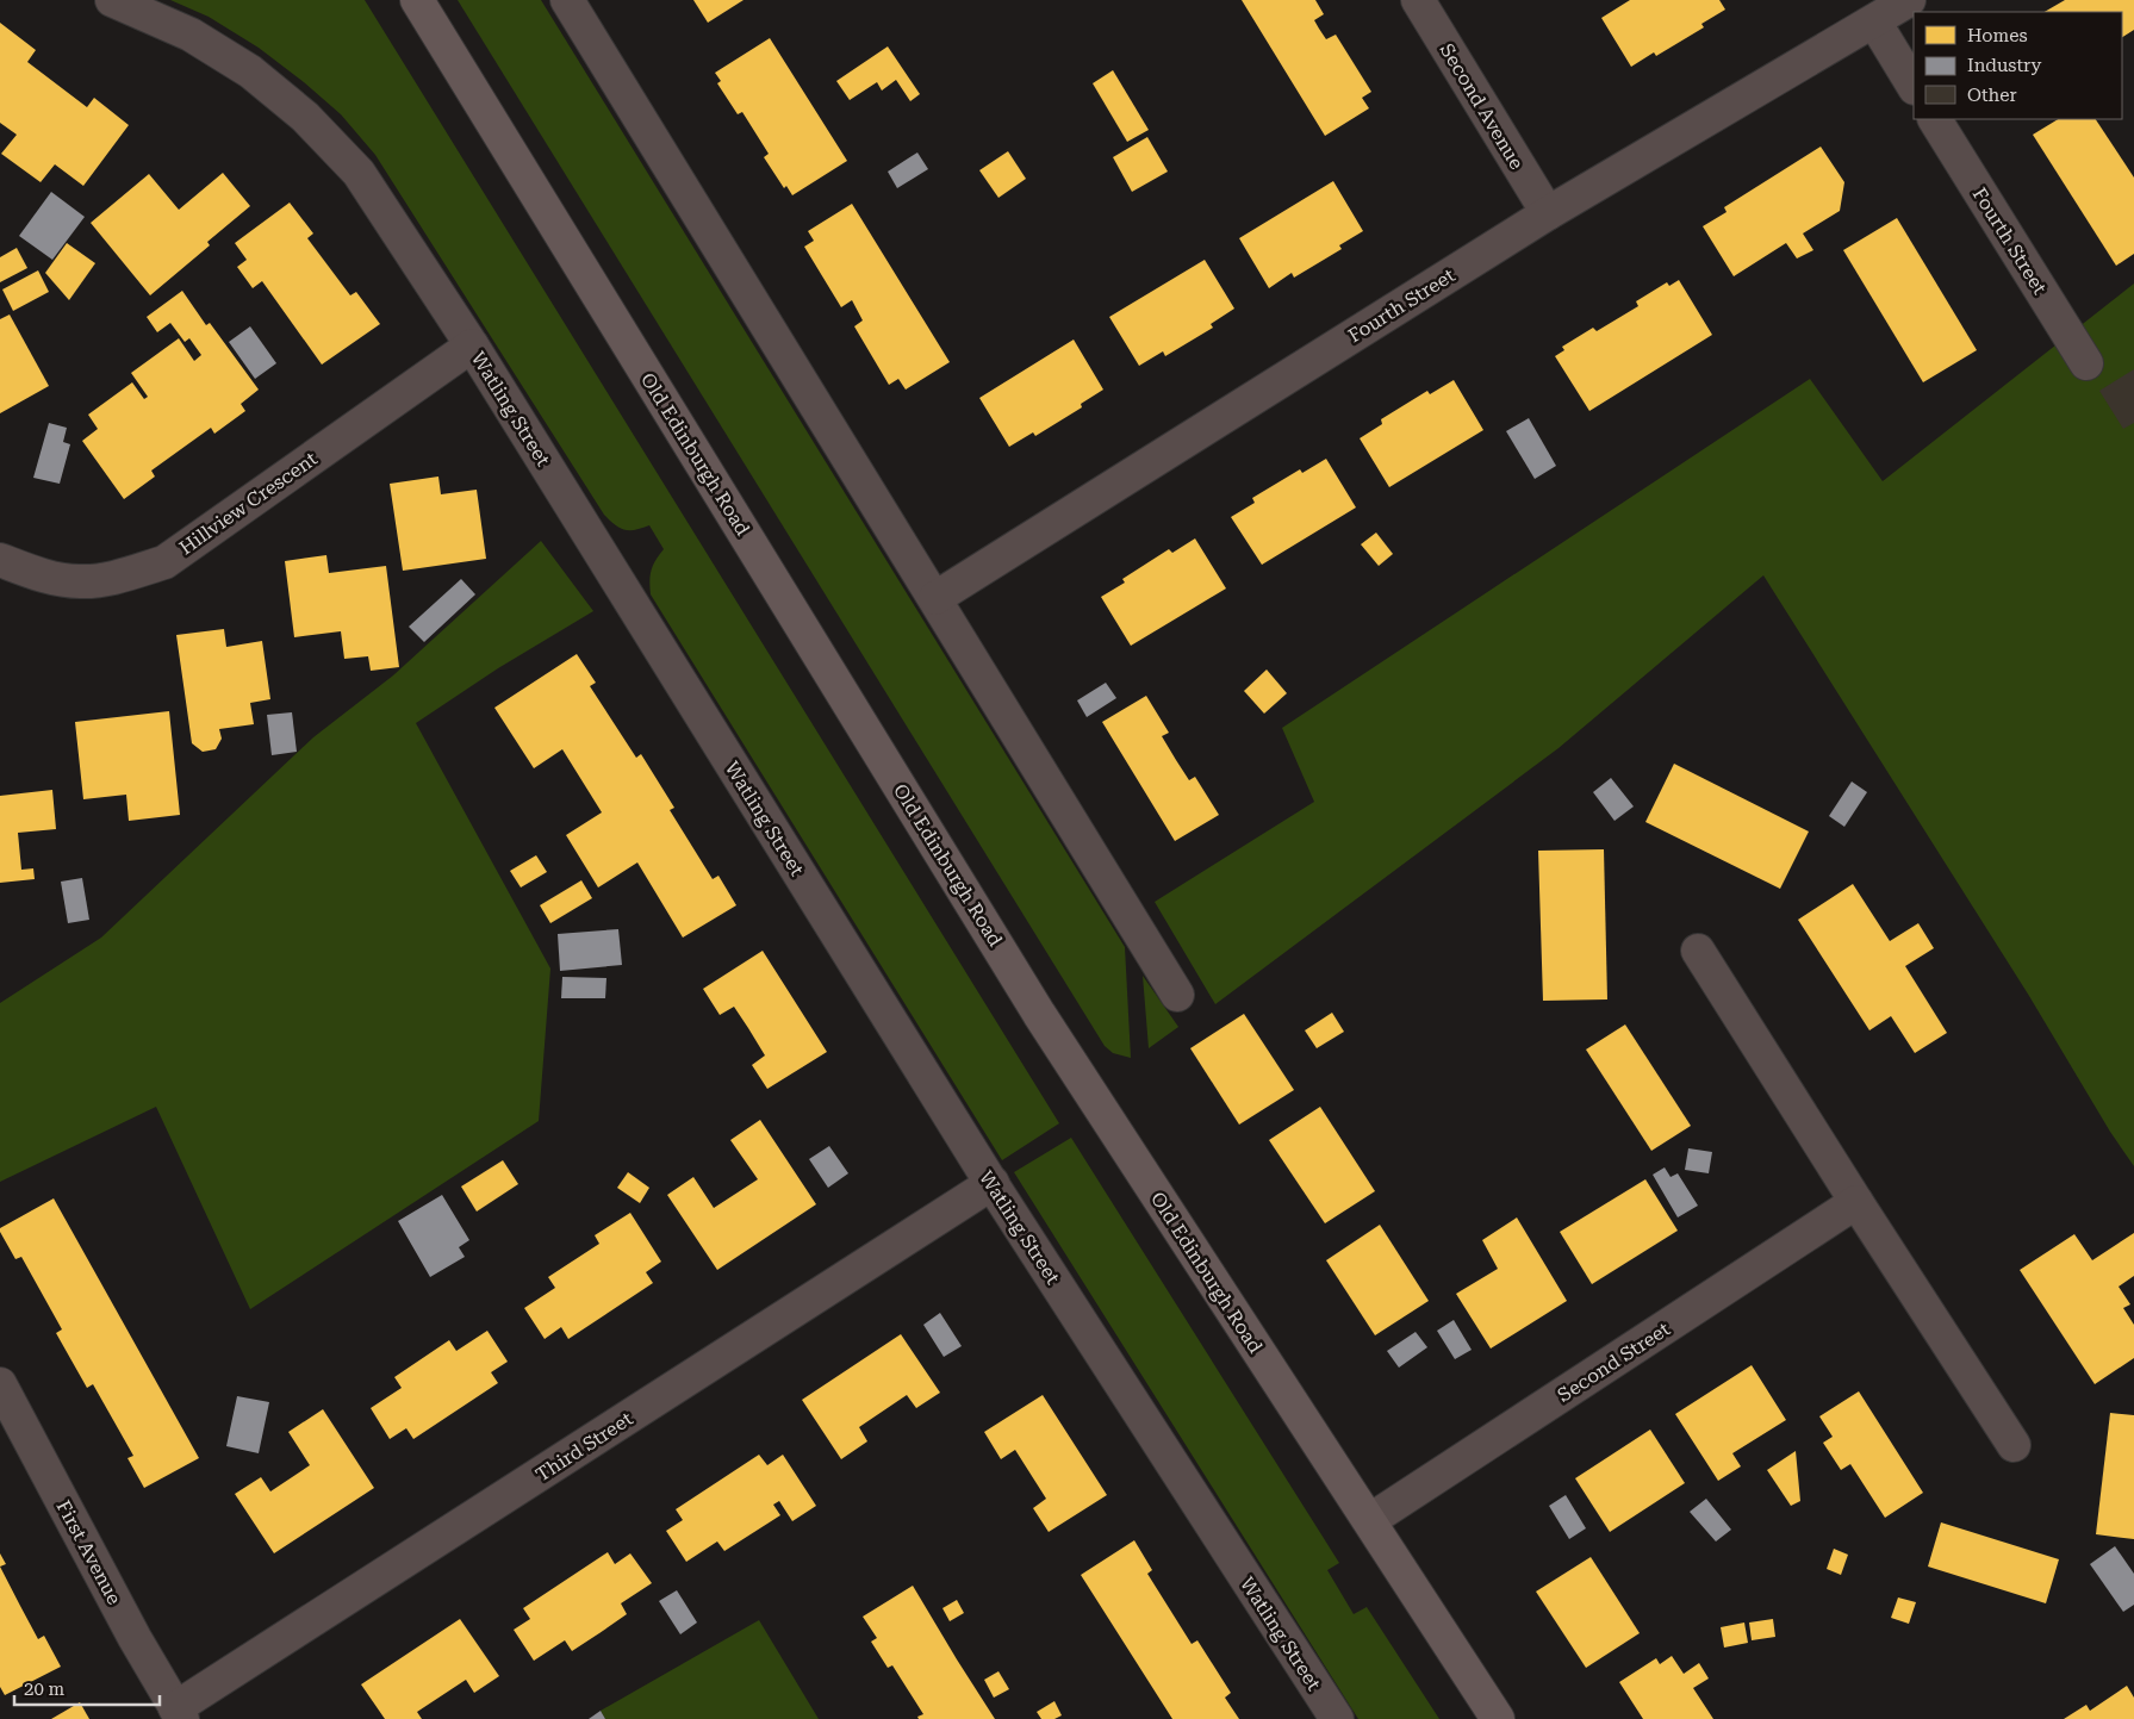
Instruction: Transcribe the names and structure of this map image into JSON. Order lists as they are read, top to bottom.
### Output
{
  "streets": {
    "main road": ["Old Edinburgh Road"],
    "street": [
      "Second Avenue",
      "Fourth Street",
      "Watling Street",
      "Hillview Crescent",
      "Second Street",
      "Third Street",
      "First Avenue"
    ]
  },
  "crossings": [
    ["Second Avenue", "Fourth Street"],
    ["Watling Street", "Hillview Crescent"],
    ["Watling Street", "Third Street"],
    ["Old Edinburgh Road", "Second Street"],
    ["Third Street", "First Avenue"]
  ],
  "legend": ["Homes", "Industry", "Other"],
  "scale_bar": "20 m"
}
